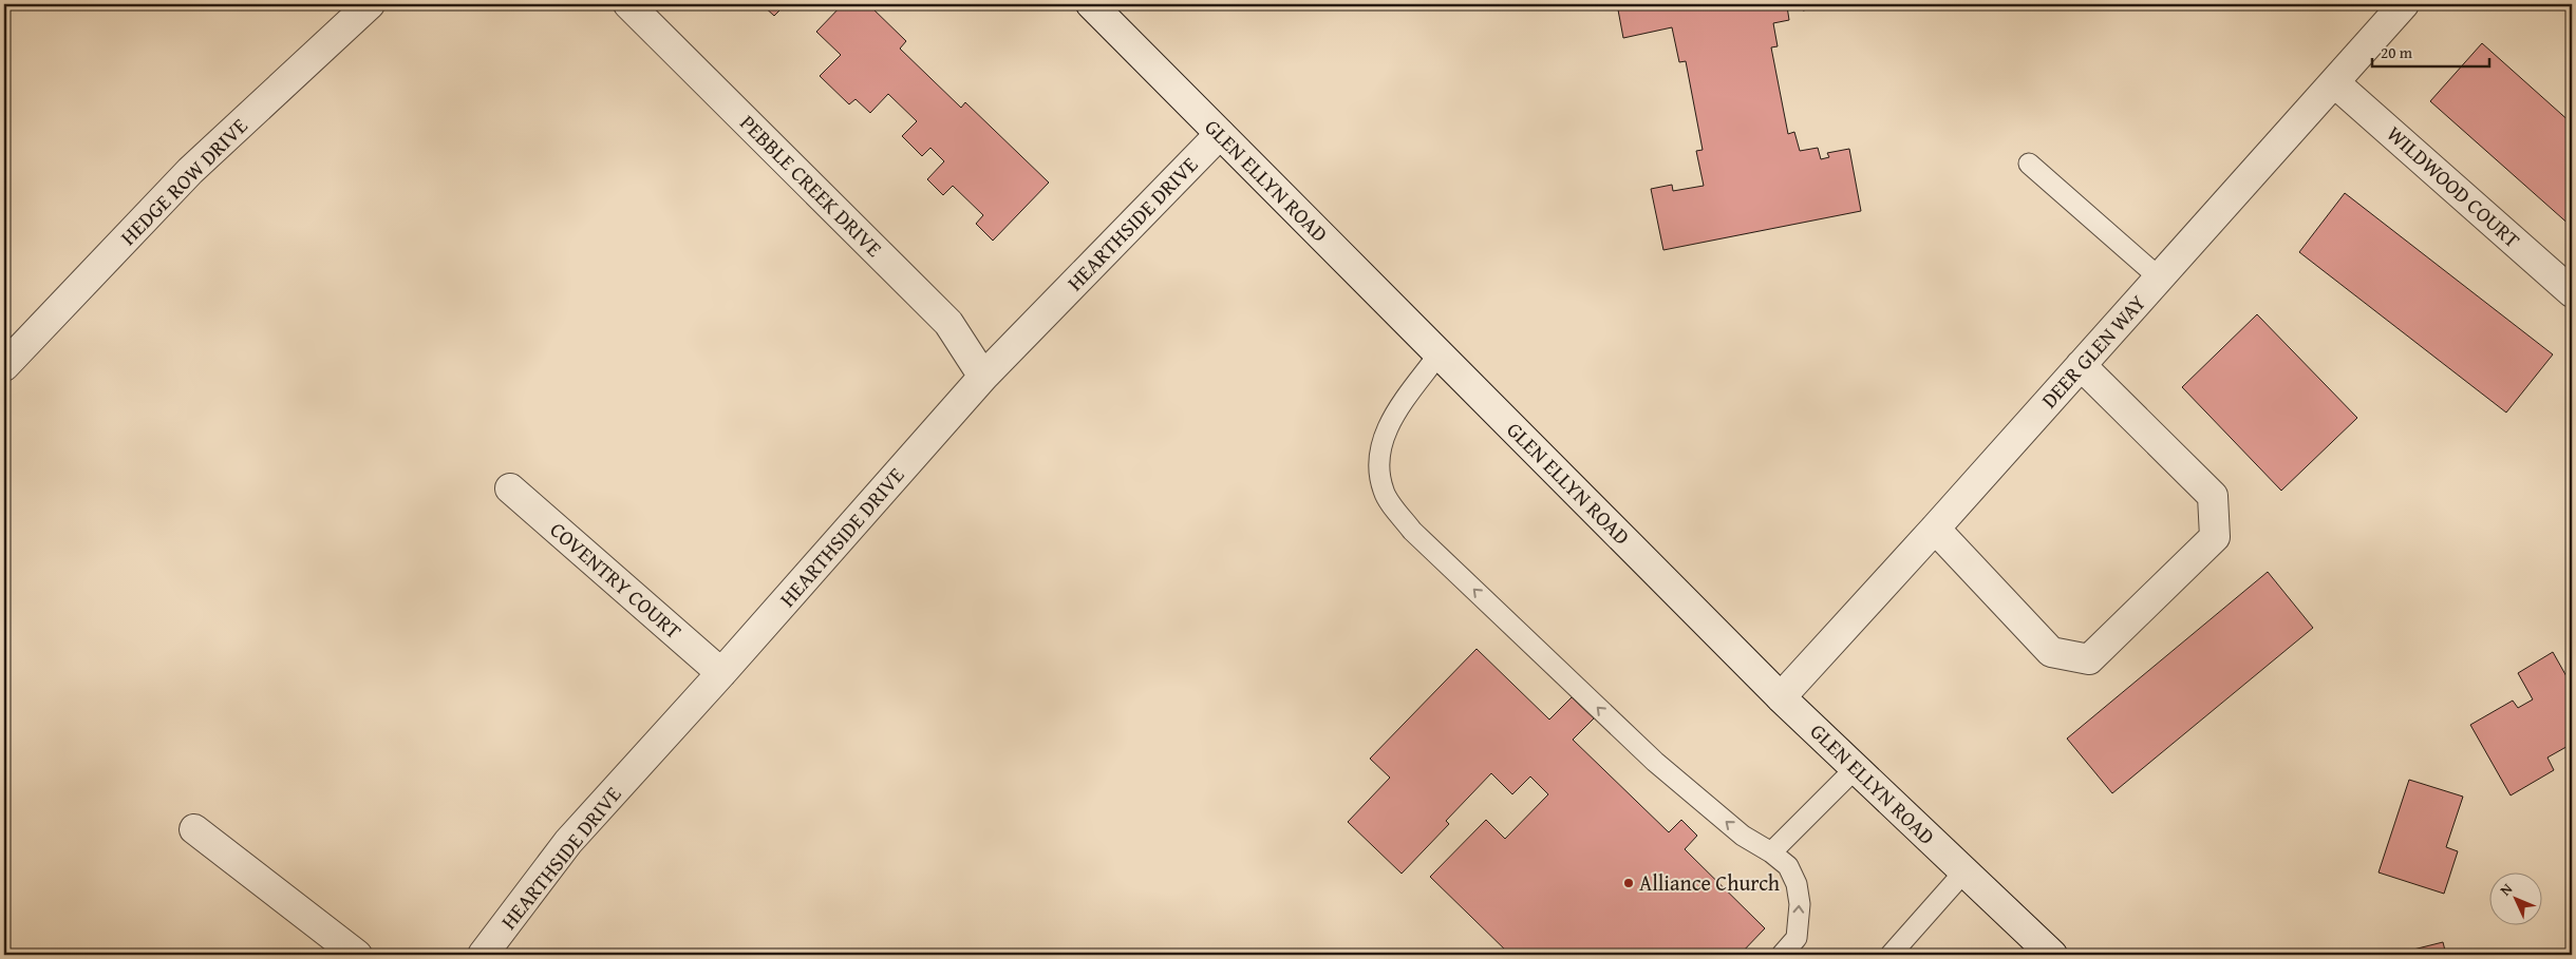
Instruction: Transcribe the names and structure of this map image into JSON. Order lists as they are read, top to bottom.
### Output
{
  "streets": {
    "street": [
      "GLEN ELLYN ROAD",
      "HEDGE ROW DRIVE",
      "PEBBLE CREEK DRIVE",
      "WILDWOOD COURT",
      "HEARTHSIDE DRIVE",
      "DEER GLEN WAY",
      "COVENTRY COURT"
    ]
  },
  "crossings": [
    ["GLEN ELLYN ROAD", "HEARTHSIDE DRIVE"],
    ["GLEN ELLYN ROAD", "DEER GLEN WAY"],
    ["PEBBLE CREEK DRIVE", "HEARTHSIDE DRIVE"],
    ["WILDWOOD COURT", "DEER GLEN WAY"],
    ["HEARTHSIDE DRIVE", "COVENTRY COURT"]
  ],
  "places": ["Alliance Church"],
  "scale_bar": "20 m",
  "north": "top left"
}
